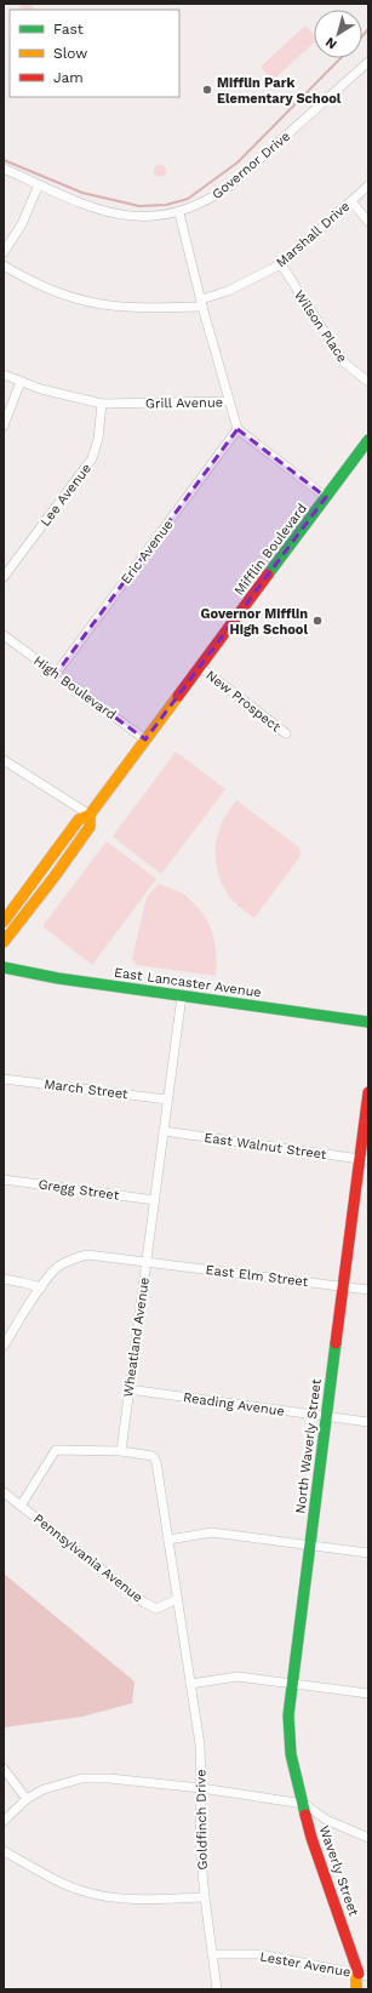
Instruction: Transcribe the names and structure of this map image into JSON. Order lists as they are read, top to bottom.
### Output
{
  "streets": {
    "street": [
      "Governor Drive",
      "Marshall Drive",
      "Wilson Place",
      "Grill Avenue",
      "Lee Avenue",
      "Mifflin Boulevard",
      "Eric Avenue",
      "High Boulevard",
      "New Prospect",
      "East Lancaster Avenue",
      "March Street",
      "East Walnut Street",
      "Gregg Street",
      "East Elm Street",
      "Wheatland Avenue",
      "Reading Avenue",
      "North Waverly Street",
      "Pennsylvania Avenue",
      "Goldfinch Drive",
      "Waverly Street",
      "Lester Avenue"
    ]
  },
  "crossings": [
    ["Marshall Drive", "Wilson Place"],
    ["Grill Avenue", "Lee Avenue"],
    ["Grill Avenue", "Eric Avenue"],
    ["Mifflin Boulevard", "High Boulevard"],
    ["Mifflin Boulevard", "New Prospect"],
    ["Eric Avenue", "High Boulevard"],
    ["East Lancaster Avenue", "Wheatland Avenue"],
    ["March Street", "Wheatland Avenue"],
    ["East Walnut Street", "Wheatland Avenue"],
    ["East Walnut Street", "North Waverly Street"],
    ["Gregg Street", "Wheatland Avenue"],
    ["East Elm Street", "Wheatland Avenue"],
    ["East Elm Street", "North Waverly Street"],
    ["Wheatland Avenue", "Reading Avenue"],
    ["Reading Avenue", "North Waverly Street"],
    ["North Waverly Street", "Waverly Street"],
    ["Pennsylvania Avenue", "Goldfinch Drive"],
    ["Goldfinch Drive", "Lester Avenue"],
    ["Waverly Street", "Lester Avenue"]
  ],
  "places": ["Mifflin Park Elementary School", "Governor Mifflin High School"],
  "legend": ["Fast", "Slow", "Jam"],
  "north": "bottom left"
}
